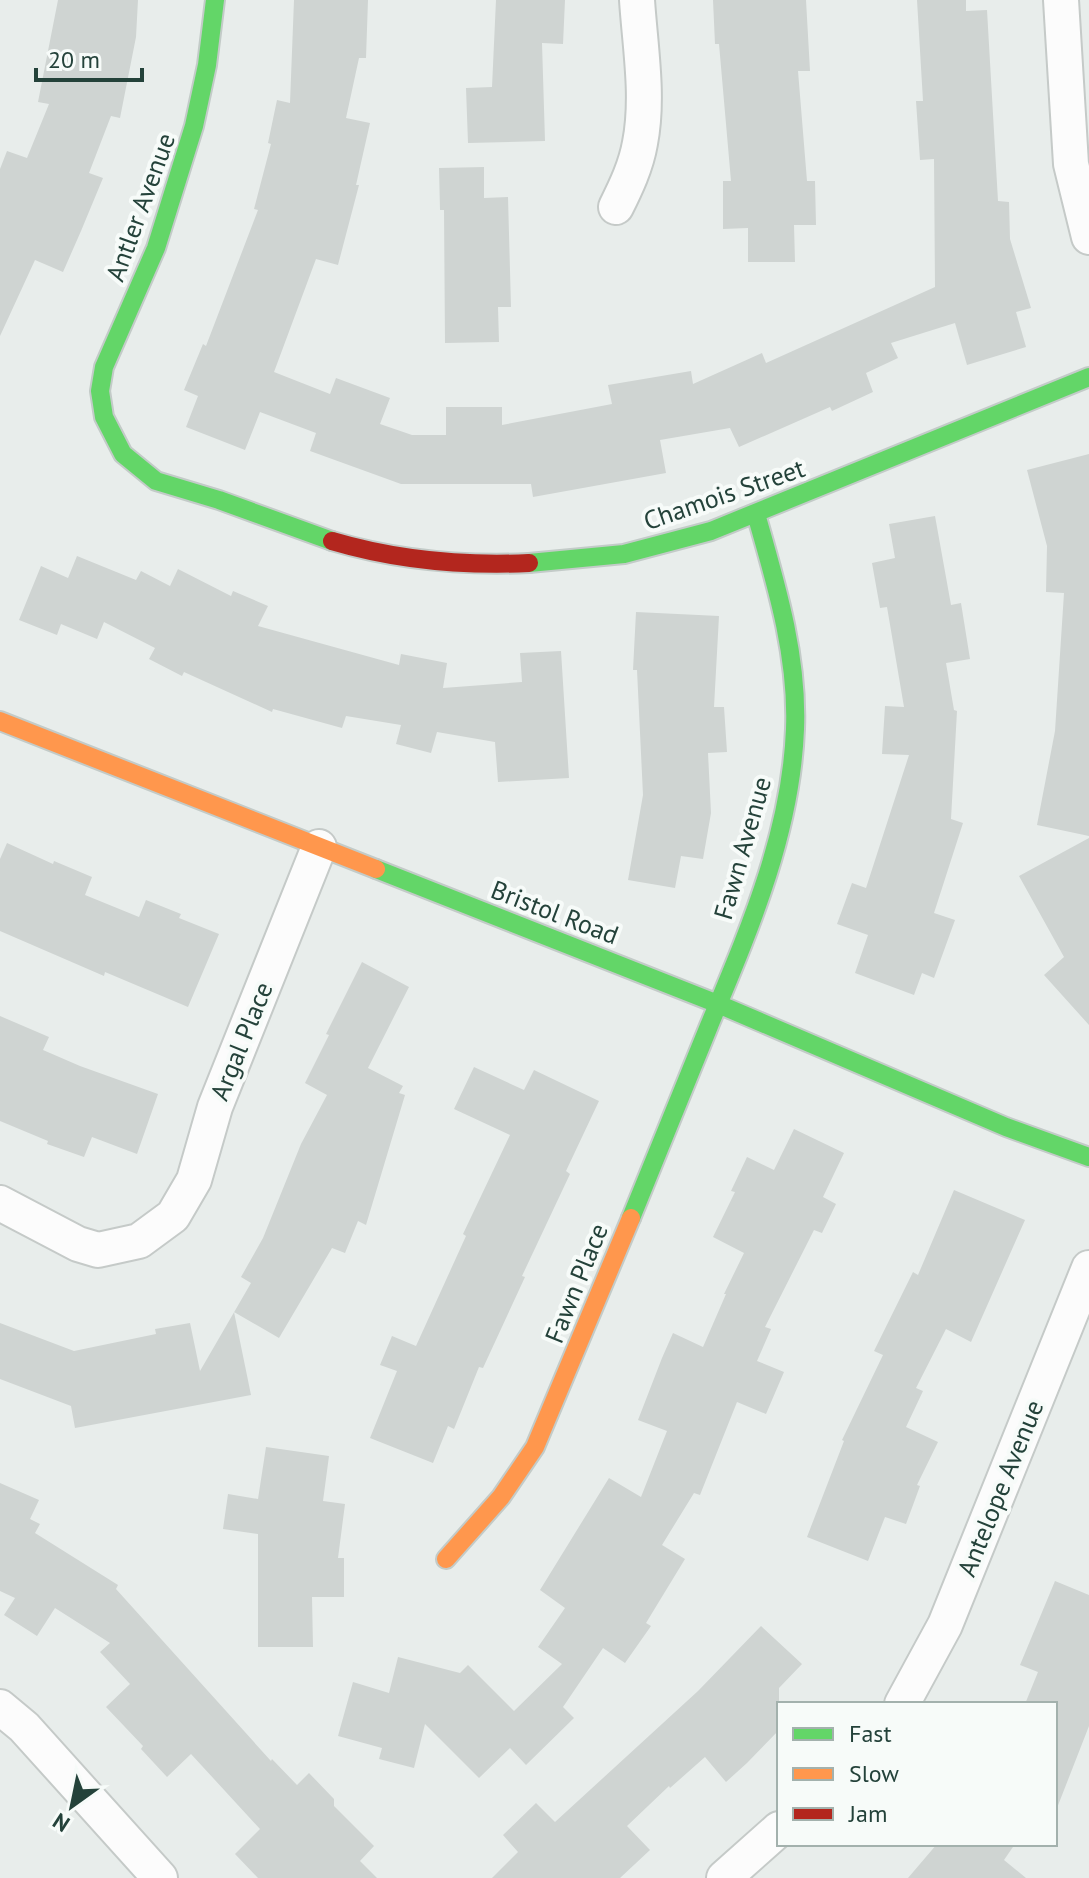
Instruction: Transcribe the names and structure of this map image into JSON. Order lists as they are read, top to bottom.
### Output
{
  "streets": {
    "street": [
      "Antler Avenue",
      "Chamois Street",
      "Fawn Avenue",
      "Bristol Road",
      "Argal Place",
      "Fawn Place",
      "Antelope Avenue"
    ]
  },
  "crossings": [
    ["Antler Avenue", "Chamois Street"],
    ["Chamois Street", "Fawn Avenue"],
    ["Fawn Avenue", "Bristol Road"],
    ["Fawn Avenue", "Fawn Place"],
    ["Bristol Road", "Argal Place"],
    ["Bristol Road", "Fawn Place"]
  ],
  "legend": ["Fast", "Slow", "Jam"],
  "scale_bar": "20 m",
  "north": "bottom left"
}
